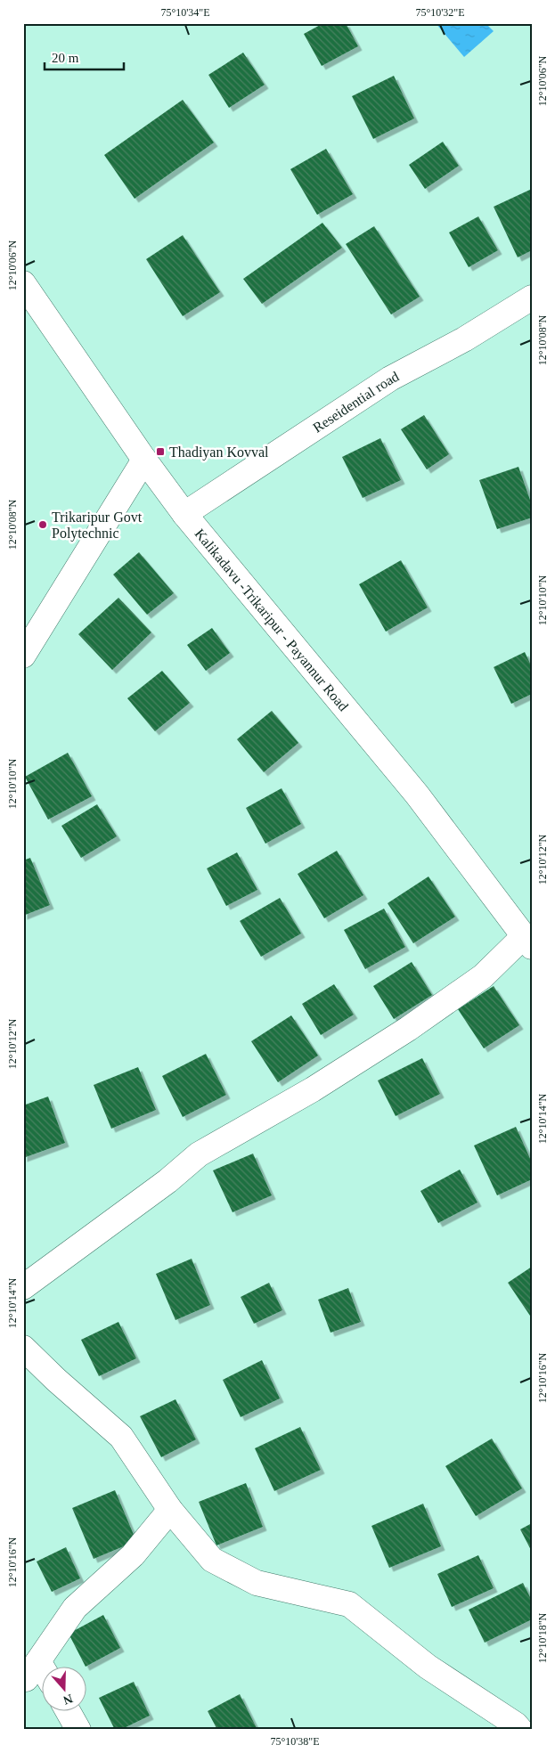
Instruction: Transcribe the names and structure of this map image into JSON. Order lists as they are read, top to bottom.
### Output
{
  "streets": {
    "street": ["Reseidential road", "Kalikadavu -Trikaripur - Payannur Road"]
  },
  "crossings": [
    ["Reseidential road", "Kalikadavu -Trikaripur - Payannur Road"]
  ],
  "places": {
    "transit": ["Thadiyan Kovval"],
    "other": ["Trikaripur Govt Polytechnic"]
  },
  "scale_bar": "20 m",
  "north": "bottom",
  "coordinates": [
    "75°10'34\"E",
    "75°10'32\"E",
    "12°10'06\"N",
    "12°10'08\"N",
    "12°10'10\"N",
    "12°10'12\"N",
    "12°10'14\"N",
    "12°10'16\"N",
    "12°10'18\"N",
    "75°10'38\"E"
  ]
}
